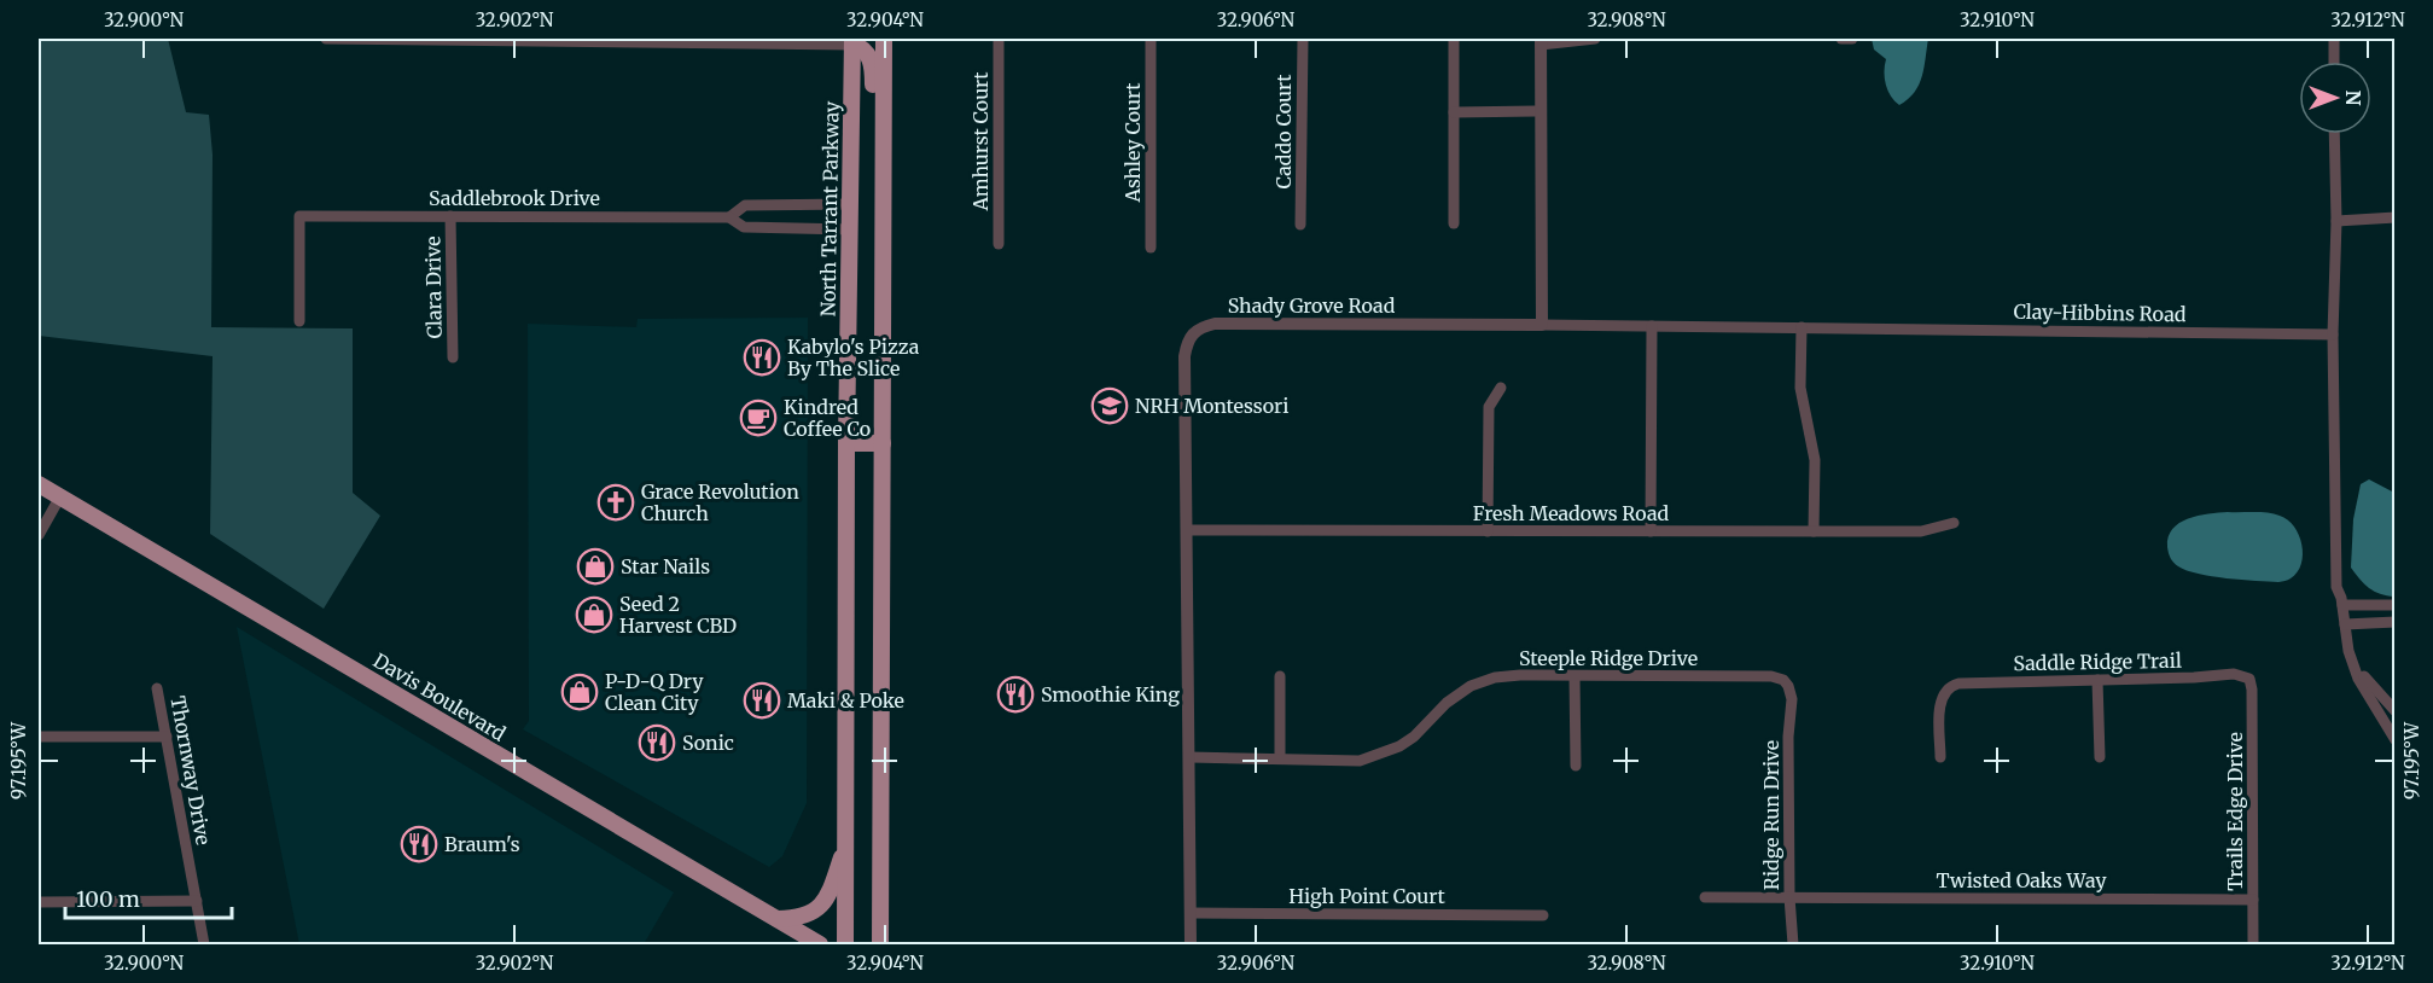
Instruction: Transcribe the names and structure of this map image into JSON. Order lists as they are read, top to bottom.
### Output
{
  "streets": {
    "main road": ["North Tarrant Parkway", "Davis Boulevard"],
    "street": [
      "Caddo Court",
      "Amhurst Court",
      "Ashley Court",
      "Saddlebrook Drive",
      "Clara Drive",
      "Shady Grove Road",
      "Clay-Hibbins Road",
      "Fresh Meadows Road",
      "Steeple Ridge Drive",
      "Saddle Ridge Trail",
      "Thornway Drive",
      "Trails Edge Drive",
      "Ridge Run Drive",
      "Twisted Oaks Way",
      "High Point Court"
    ]
  },
  "crossings": [
    ["Saddlebrook Drive", "North Tarrant Parkway"],
    ["Saddlebrook Drive", "Clara Drive"],
    ["Shady Grove Road", "Clay-Hibbins Road"],
    ["Shady Grove Road", "Fresh Meadows Road"],
    ["Shady Grove Road", "Steeple Ridge Drive"],
    ["Shady Grove Road", "High Point Court"],
    ["Steeple Ridge Drive", "Ridge Run Drive"],
    ["Saddle Ridge Trail", "Trails Edge Drive"],
    ["Trails Edge Drive", "Twisted Oaks Way"],
    ["Ridge Run Drive", "Twisted Oaks Way"]
  ],
  "places": {
    "restaurant": [
      "Kabylo's Pizza By The Slice",
      "Smoothie King",
      "Maki & Poke",
      "Sonic",
      "Braum's"
    ],
    "school or university": ["NRH Montessori"],
    "cafe": ["Kindred Coffee Co"],
    "church": ["Grace Revolution Church"],
    "shop": ["Star Nails", "Seed 2 Harvest CBD", "P-D-Q Dry Clean City"]
  },
  "scale_bar": "100 m",
  "north": "right",
  "coordinates": [
    "32.900°N",
    "32.902°N",
    "32.904°N",
    "32.906°N",
    "32.908°N",
    "32.910°N",
    "32.912°N",
    "97.195°W"
  ]
}
